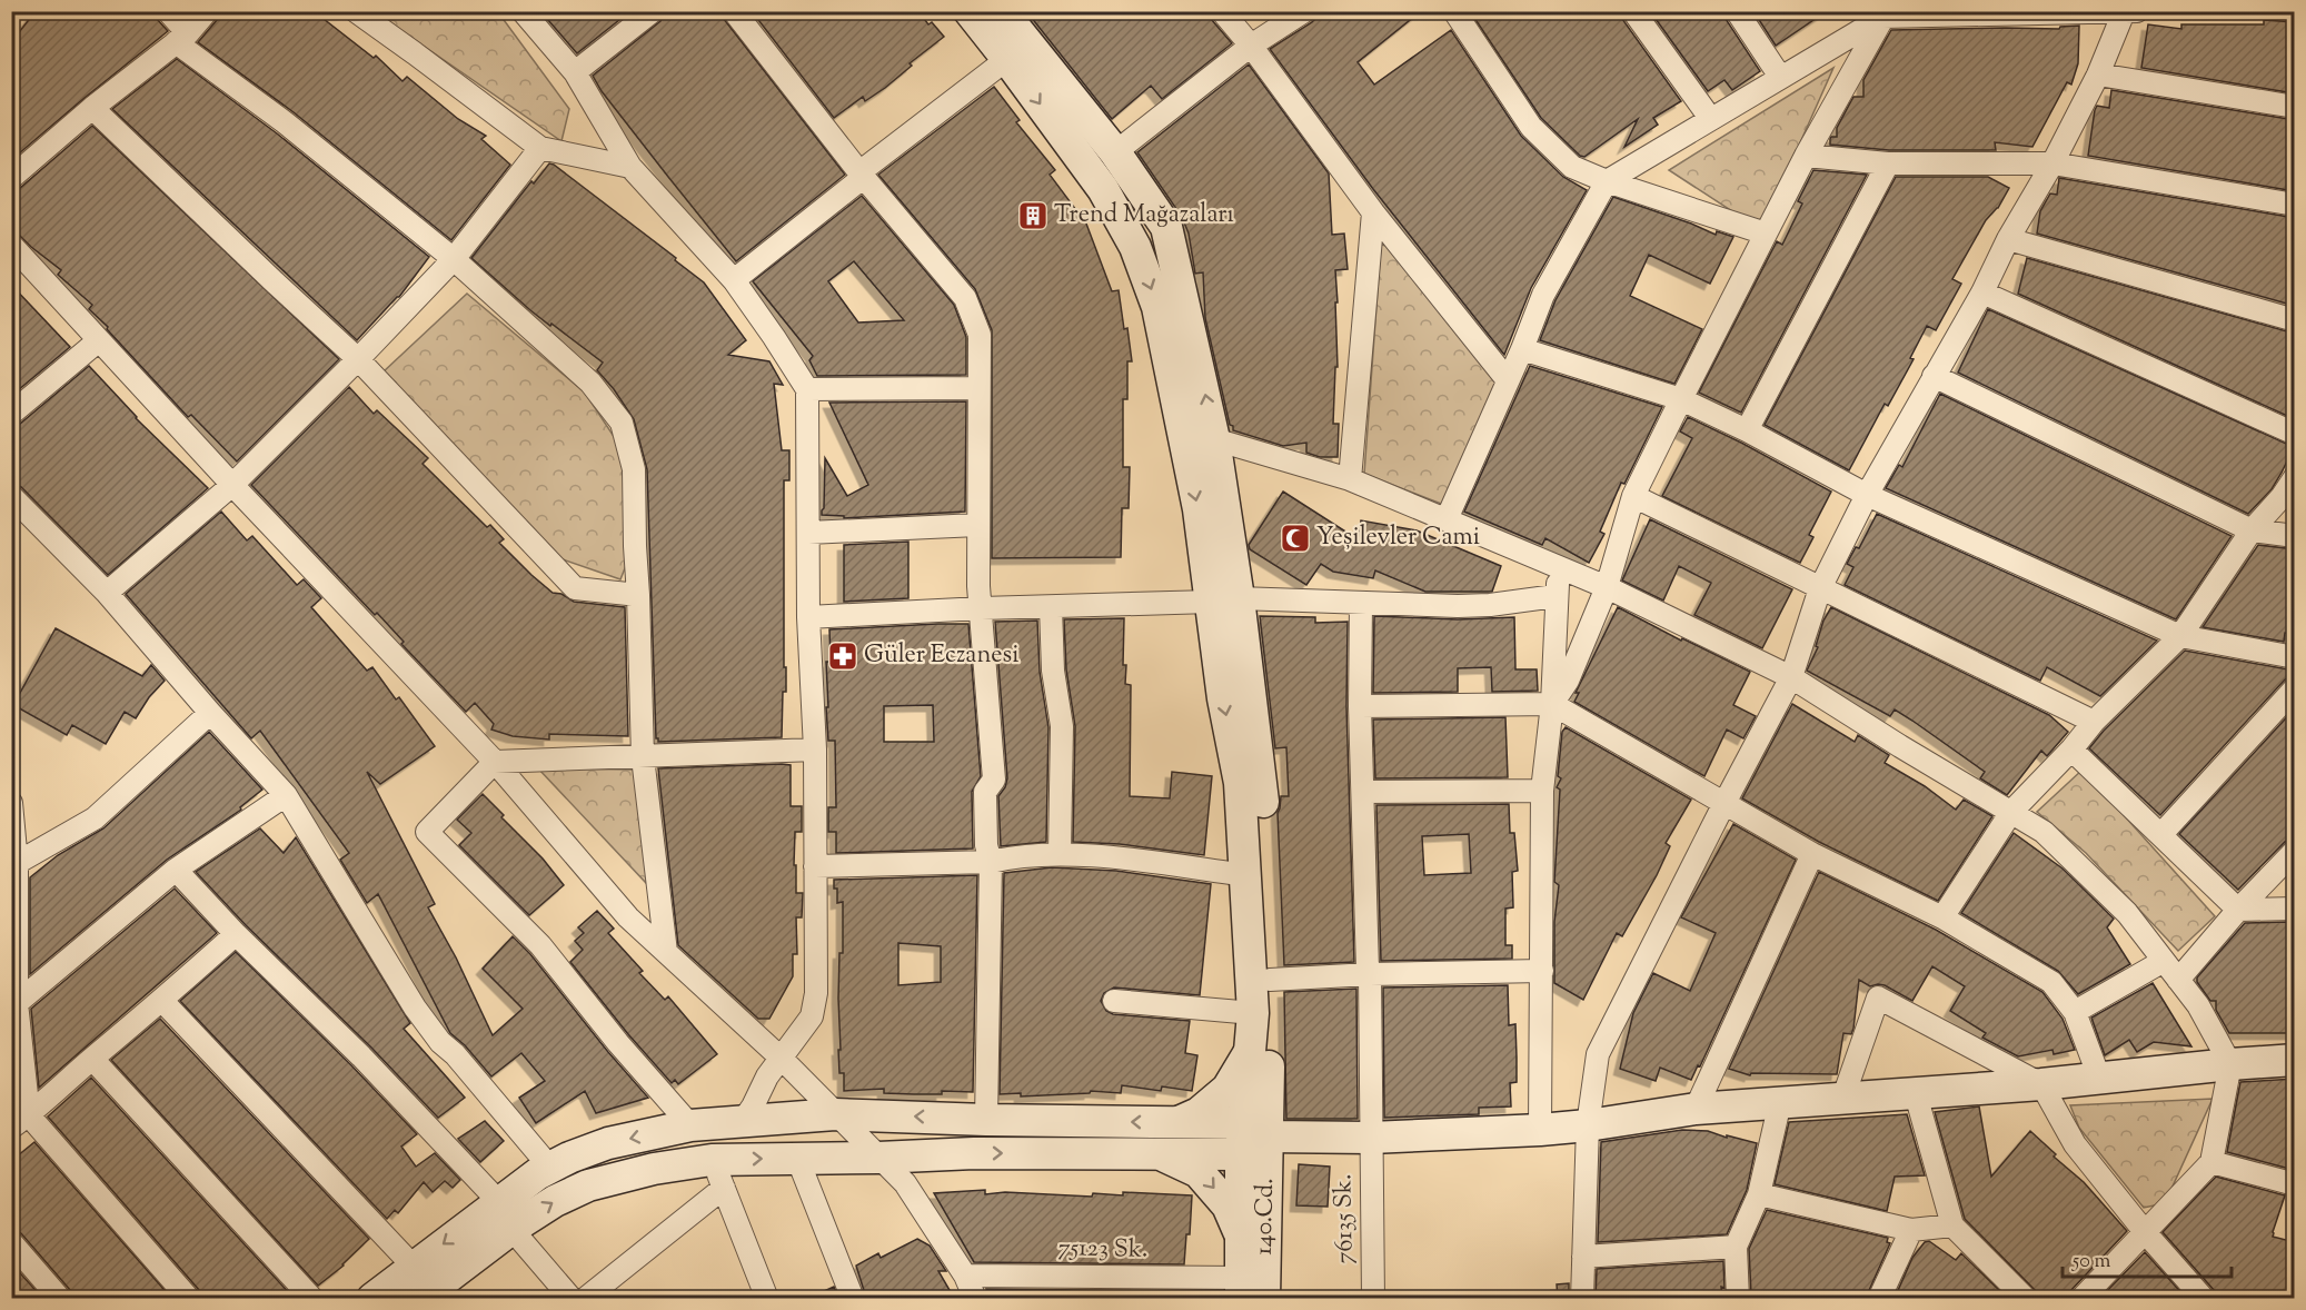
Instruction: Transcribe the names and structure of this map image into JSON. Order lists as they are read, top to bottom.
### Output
{
  "streets": {
    "main road": ["140.Cd."],
    "street": ["76135 Sk.", "75123 Sk."]
  },
  "crossings": [
    ["140.Cd.", "75123 Sk."]
  ],
  "places": {
    "building": ["Trend Mağazaları"],
    "mosque": ["Yeşilevler Cami"],
    "pharmacy": ["Güler Eczanesi"]
  },
  "scale_bar": "50 m"
}
